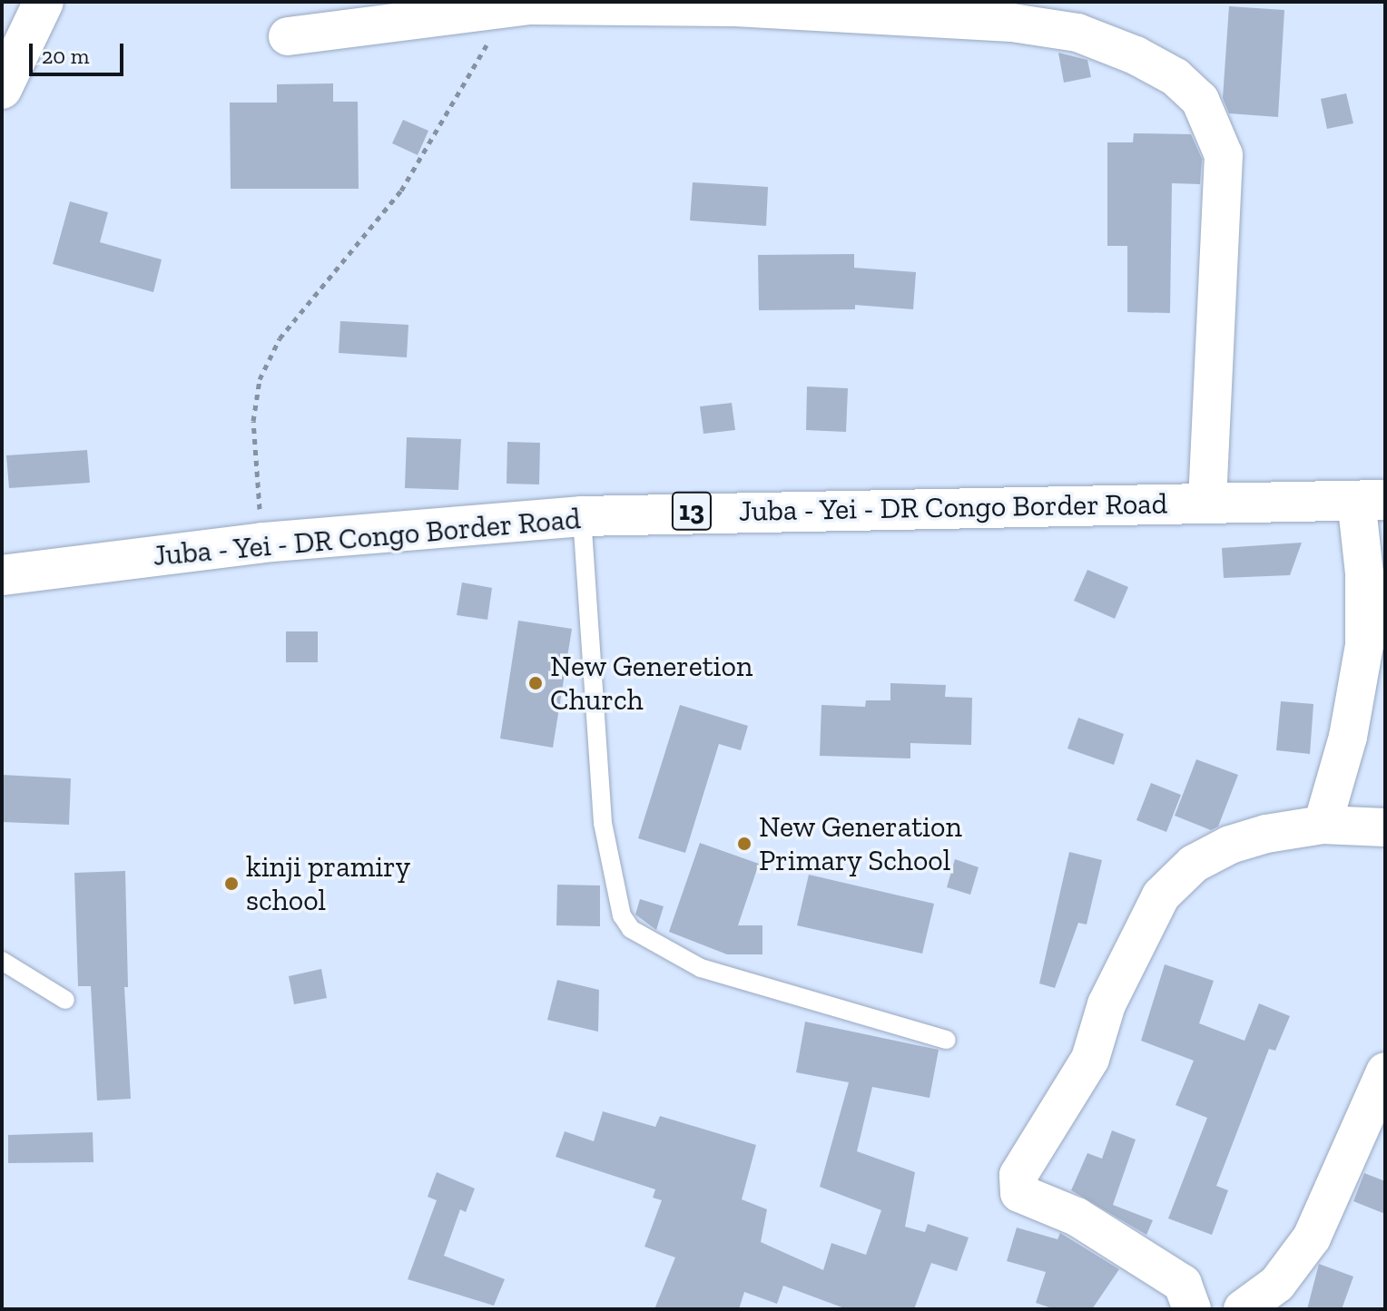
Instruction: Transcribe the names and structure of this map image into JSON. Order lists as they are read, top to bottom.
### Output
{
  "streets": {
    "main road": ["Juba - Yei - DR Congo Border Road", "13"]
  },
  "places": ["New Generetion Church", "New Generation Primary School", "kinji pramiry school"],
  "scale_bar": "20 m"
}
